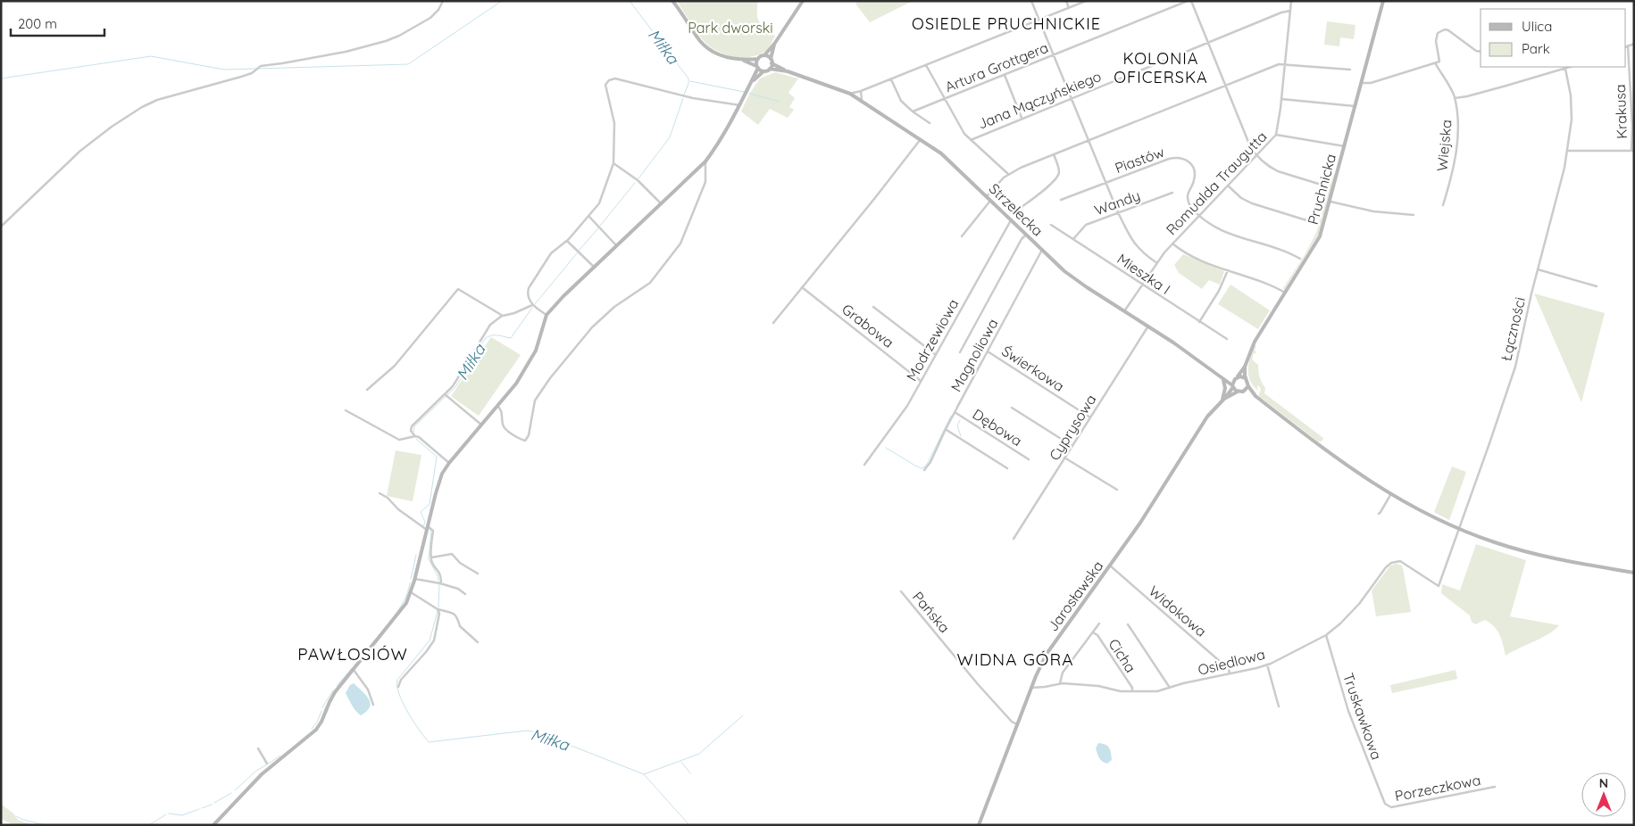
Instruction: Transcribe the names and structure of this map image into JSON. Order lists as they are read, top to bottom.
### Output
{
  "streets": {
    "street": [
      "Artura Grottgera",
      "Jana Mączyńskiego",
      "Krakusa",
      "Wiejska",
      "Piastów",
      "Romualda Traugutta",
      "Pruchnicka",
      "Wandy",
      "Strzelecka",
      "Mieszka I",
      "Grabowa",
      "Łączności",
      "Modrzewiowa",
      "Magnoliowa",
      "Świerkowa",
      "Dębowa",
      "Cyprysowa",
      "Jarosławska",
      "Widokowa",
      "Pańska",
      "Cicha",
      "Osiedlowa",
      "Truskawkowa",
      "Porzeczkowa"
    ]
  },
  "crossings": [
    ["Jana Mączyńskiego", "Romualda Traugutta"],
    ["Piastów", "Romualda Traugutta"],
    ["Romualda Traugutta", "Strzelecka"],
    ["Romualda Traugutta", "Mieszka I"],
    ["Pruchnicka", "Strzelecka"],
    ["Pruchnicka", "Jarosławska"],
    ["Wandy", "Mieszka I"],
    ["Strzelecka", "Modrzewiowa"],
    ["Strzelecka", "Magnoliowa"],
    ["Strzelecka", "Cyprysowa"],
    ["Strzelecka", "Jarosławska"],
    ["Grabowa", "Modrzewiowa"],
    ["Łączności", "Osiedlowa"],
    ["Magnoliowa", "Świerkowa"],
    ["Magnoliowa", "Dębowa"],
    ["Świerkowa", "Cyprysowa"],
    ["Jarosławska", "Widokowa"],
    ["Jarosławska", "Pańska"],
    ["Jarosławska", "Osiedlowa"],
    ["Widokowa", "Osiedlowa"],
    ["Cicha", "Osiedlowa"],
    ["Osiedlowa", "Truskawkowa"],
    ["Truskawkowa", "Porzeczkowa"]
  ],
  "districts": [
    "OSIEDLE PRUCHNICKIE",
    "KOLONIA OFICERSKA",
    "PAWŁOSIÓW",
    "WIDNA GÓRA"
  ],
  "water": ["Miłka"],
  "parks": ["Park dworski"],
  "legend": ["Ulica", "Park"],
  "scale_bar": "200 m",
  "north": "top"
}
